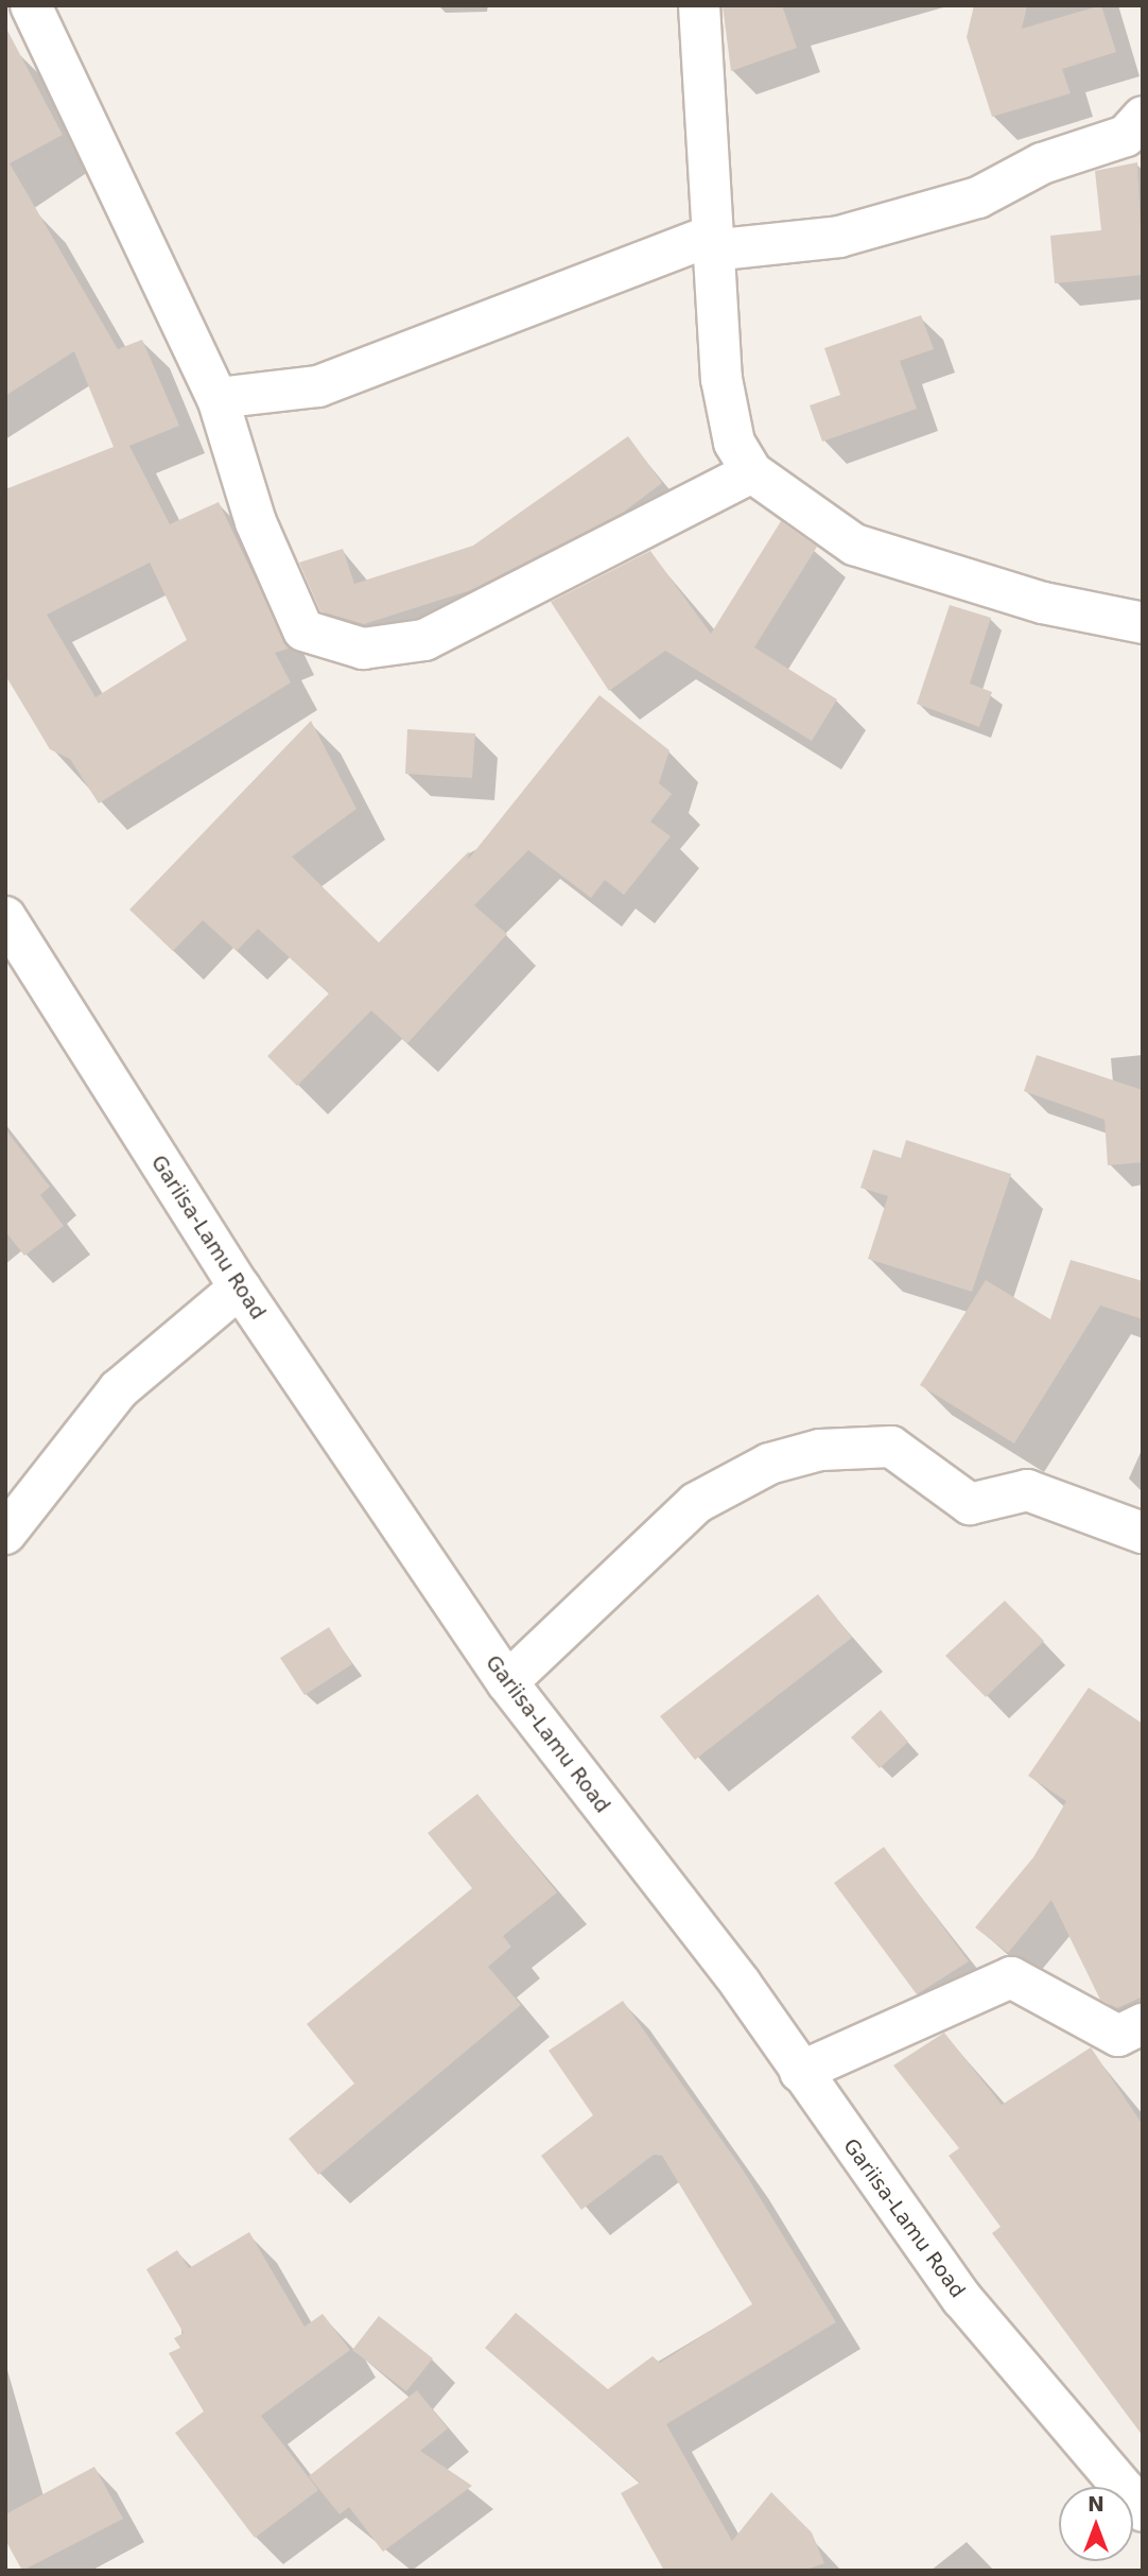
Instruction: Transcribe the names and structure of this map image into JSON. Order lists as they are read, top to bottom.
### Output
{
  "streets": {
    "street": ["Gariisa-Lamu Road"]
  },
  "north": "top"
}
